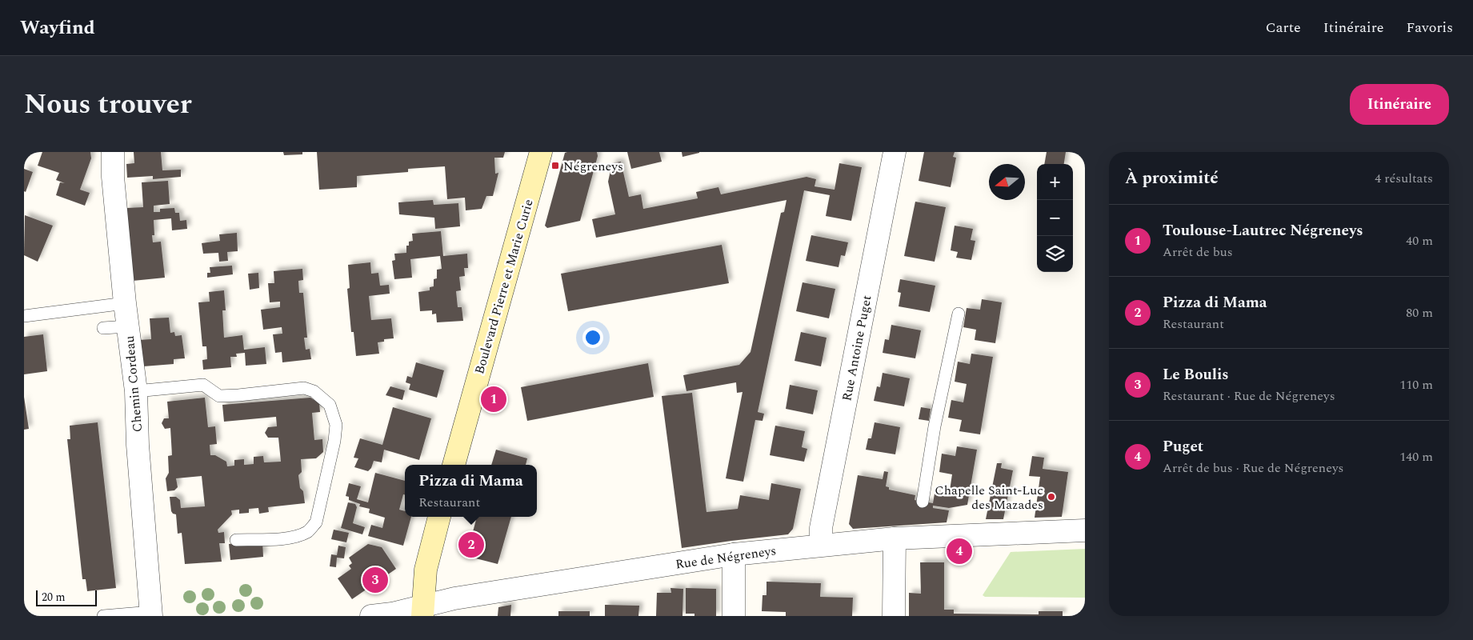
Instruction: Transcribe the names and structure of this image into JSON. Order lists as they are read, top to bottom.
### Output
{
  "streets": {
    "main road": ["Boulevard Pierre et Marie Curie"],
    "street": ["Rue Antoine Puget", "Chemin Cordeau", "Rue de Négreneys"]
  },
  "crossings": [
    ["Rue Antoine Puget", "Rue de Négreneys"]
  ],
  "places": {
    "transit": ["Négreneys"],
    "other": ["Chapelle Saint-Luc des Mazades"]
  },
  "scale_bar": "20 m",
  "north": "left",
  "page": {
    "header": "Wayfind",
    "nav": ["Carte", "Itinéraire", "Favoris"],
    "title": "Nous trouver",
    "buttons": "Itinéraire",
    "heading": ["À proximité", "4 résultats"],
    "map_buttons": ["+", "−"],
    "list": [
      {
        "mark": "1",
        "name": "Toulouse-Lautrec Négreneys",
        "note": "Arrêt de bus",
        "value": "40 m"
      },
      {
        "mark": "2",
        "name": "Pizza di Mama",
        "note": "Restaurant",
        "value": "80 m"
      },
      {
        "mark": "3",
        "name": "Le Boulis",
        "note": "Restaurant · Rue de Négreneys",
        "value": "110 m"
      },
      {
        "mark": "4",
        "name": "Puget",
        "note": "Arrêt de bus · Rue de Négreneys",
        "value": "140 m"
      }
    ],
    "pins": [
      "1",
      "2",
      "4",
      "3"
    ],
    "popup": ["Pizza di Mama", "Restaurant"],
    "scale": "20 m"
  }
}
